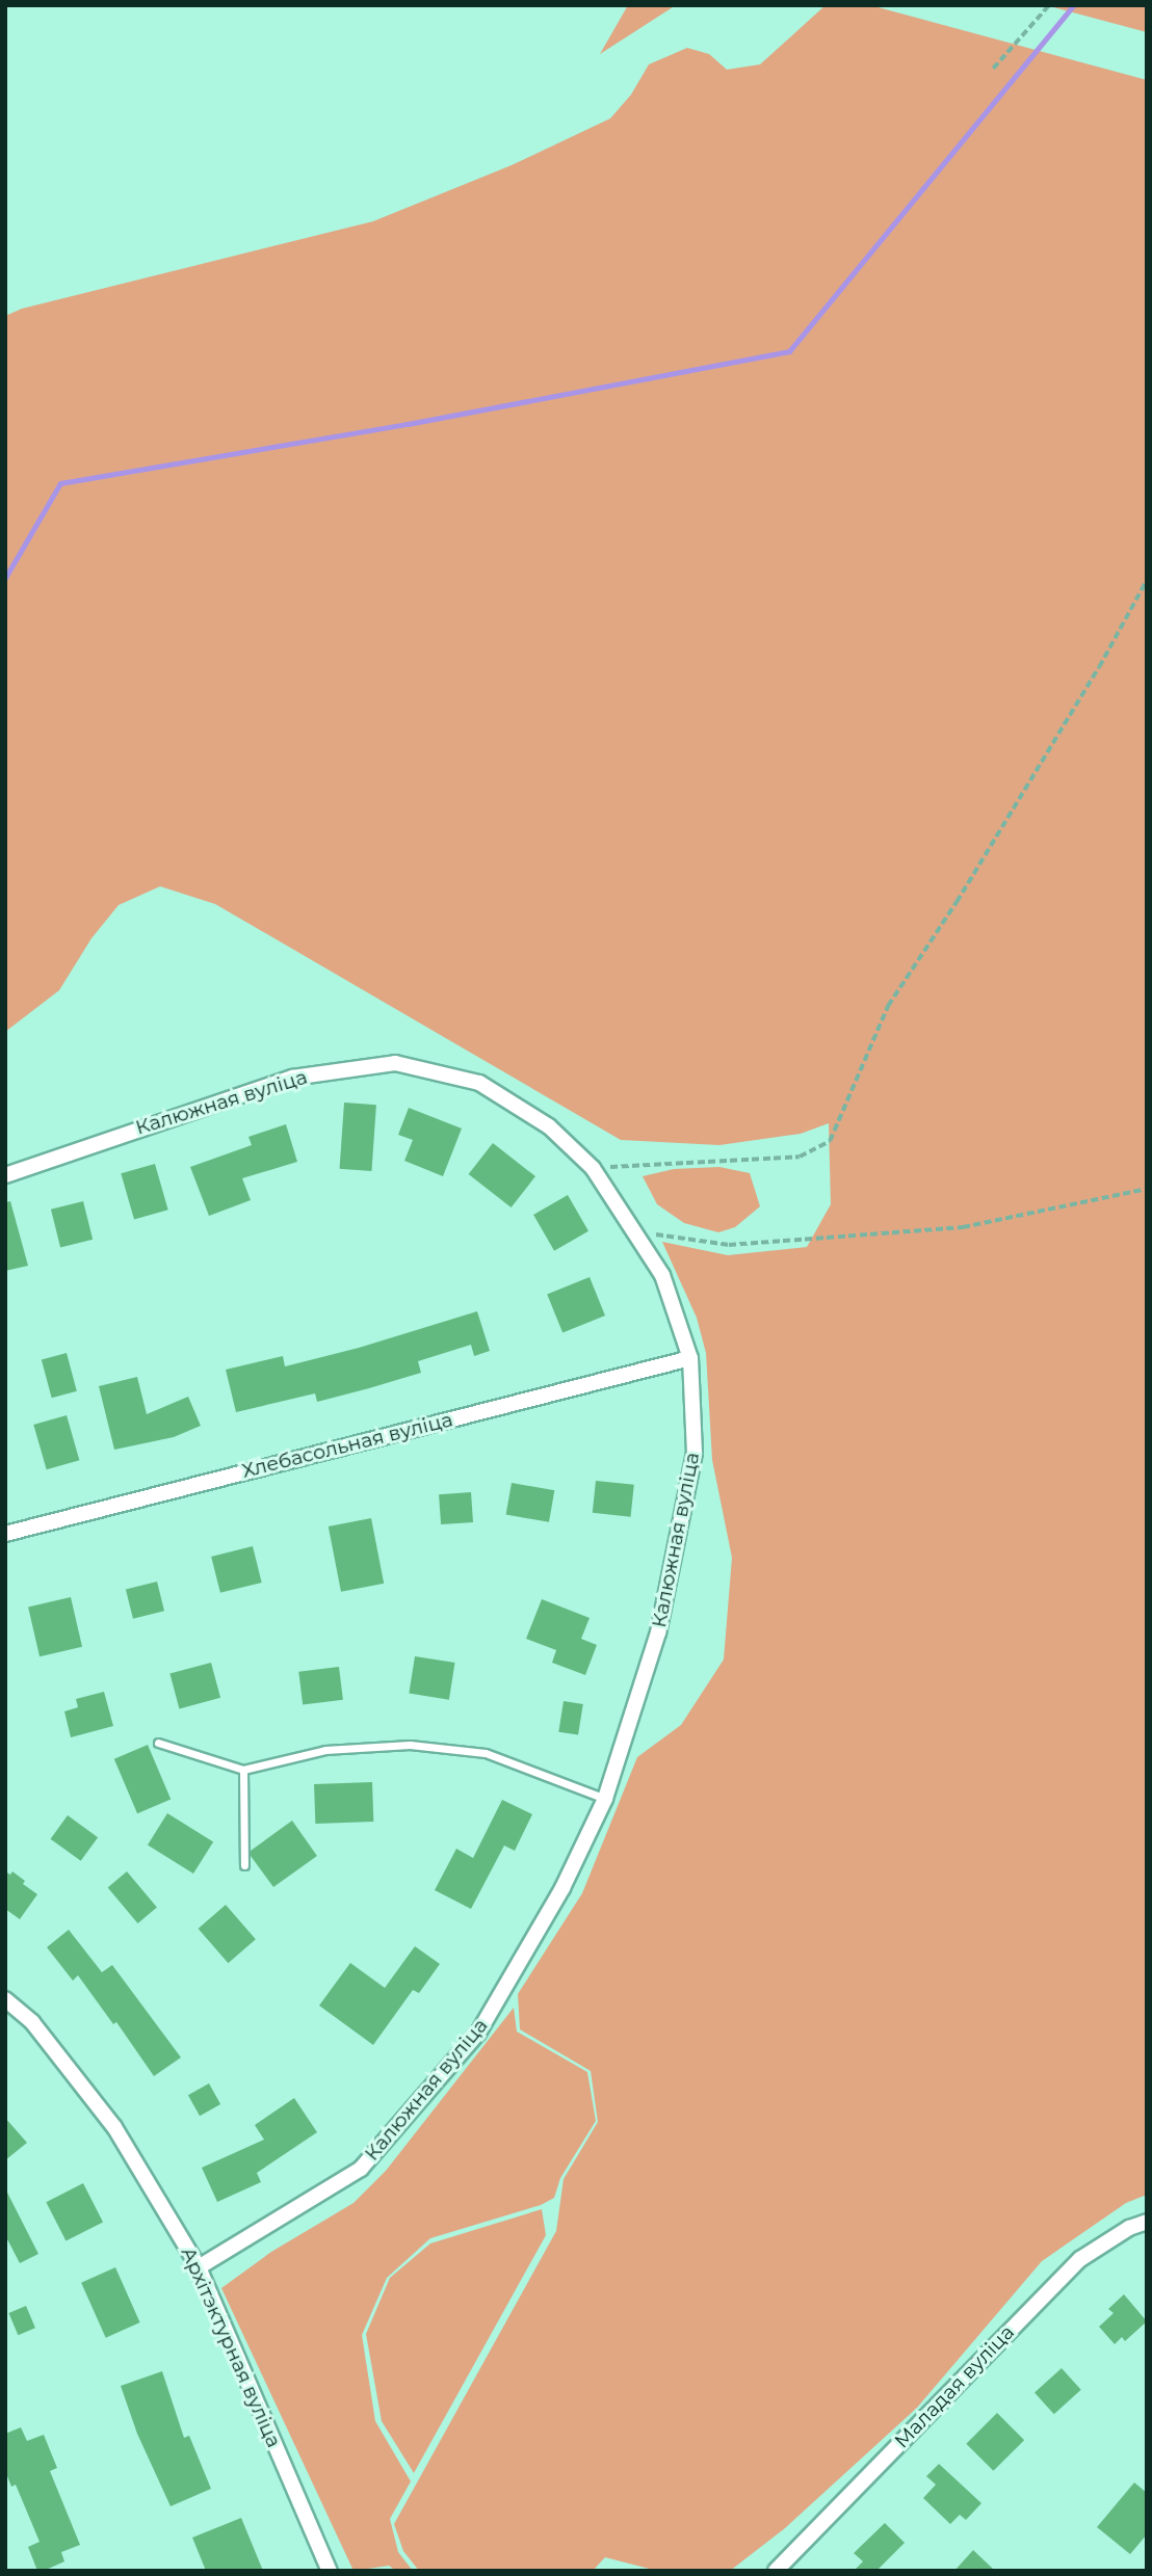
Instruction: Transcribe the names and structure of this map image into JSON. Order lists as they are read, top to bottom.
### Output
{
  "streets": {
    "street": [
      "Калюжная вуліца",
      "Хлебасольная вуліца",
      "Архітэктурная вуліца",
      "Маладая вуліца"
    ]
  },
  "crossings": [
    ["Калюжная вуліца", "Хлебасольная вуліца"],
    ["Калюжная вуліца", "Архітэктурная вуліца"]
  ]
}
